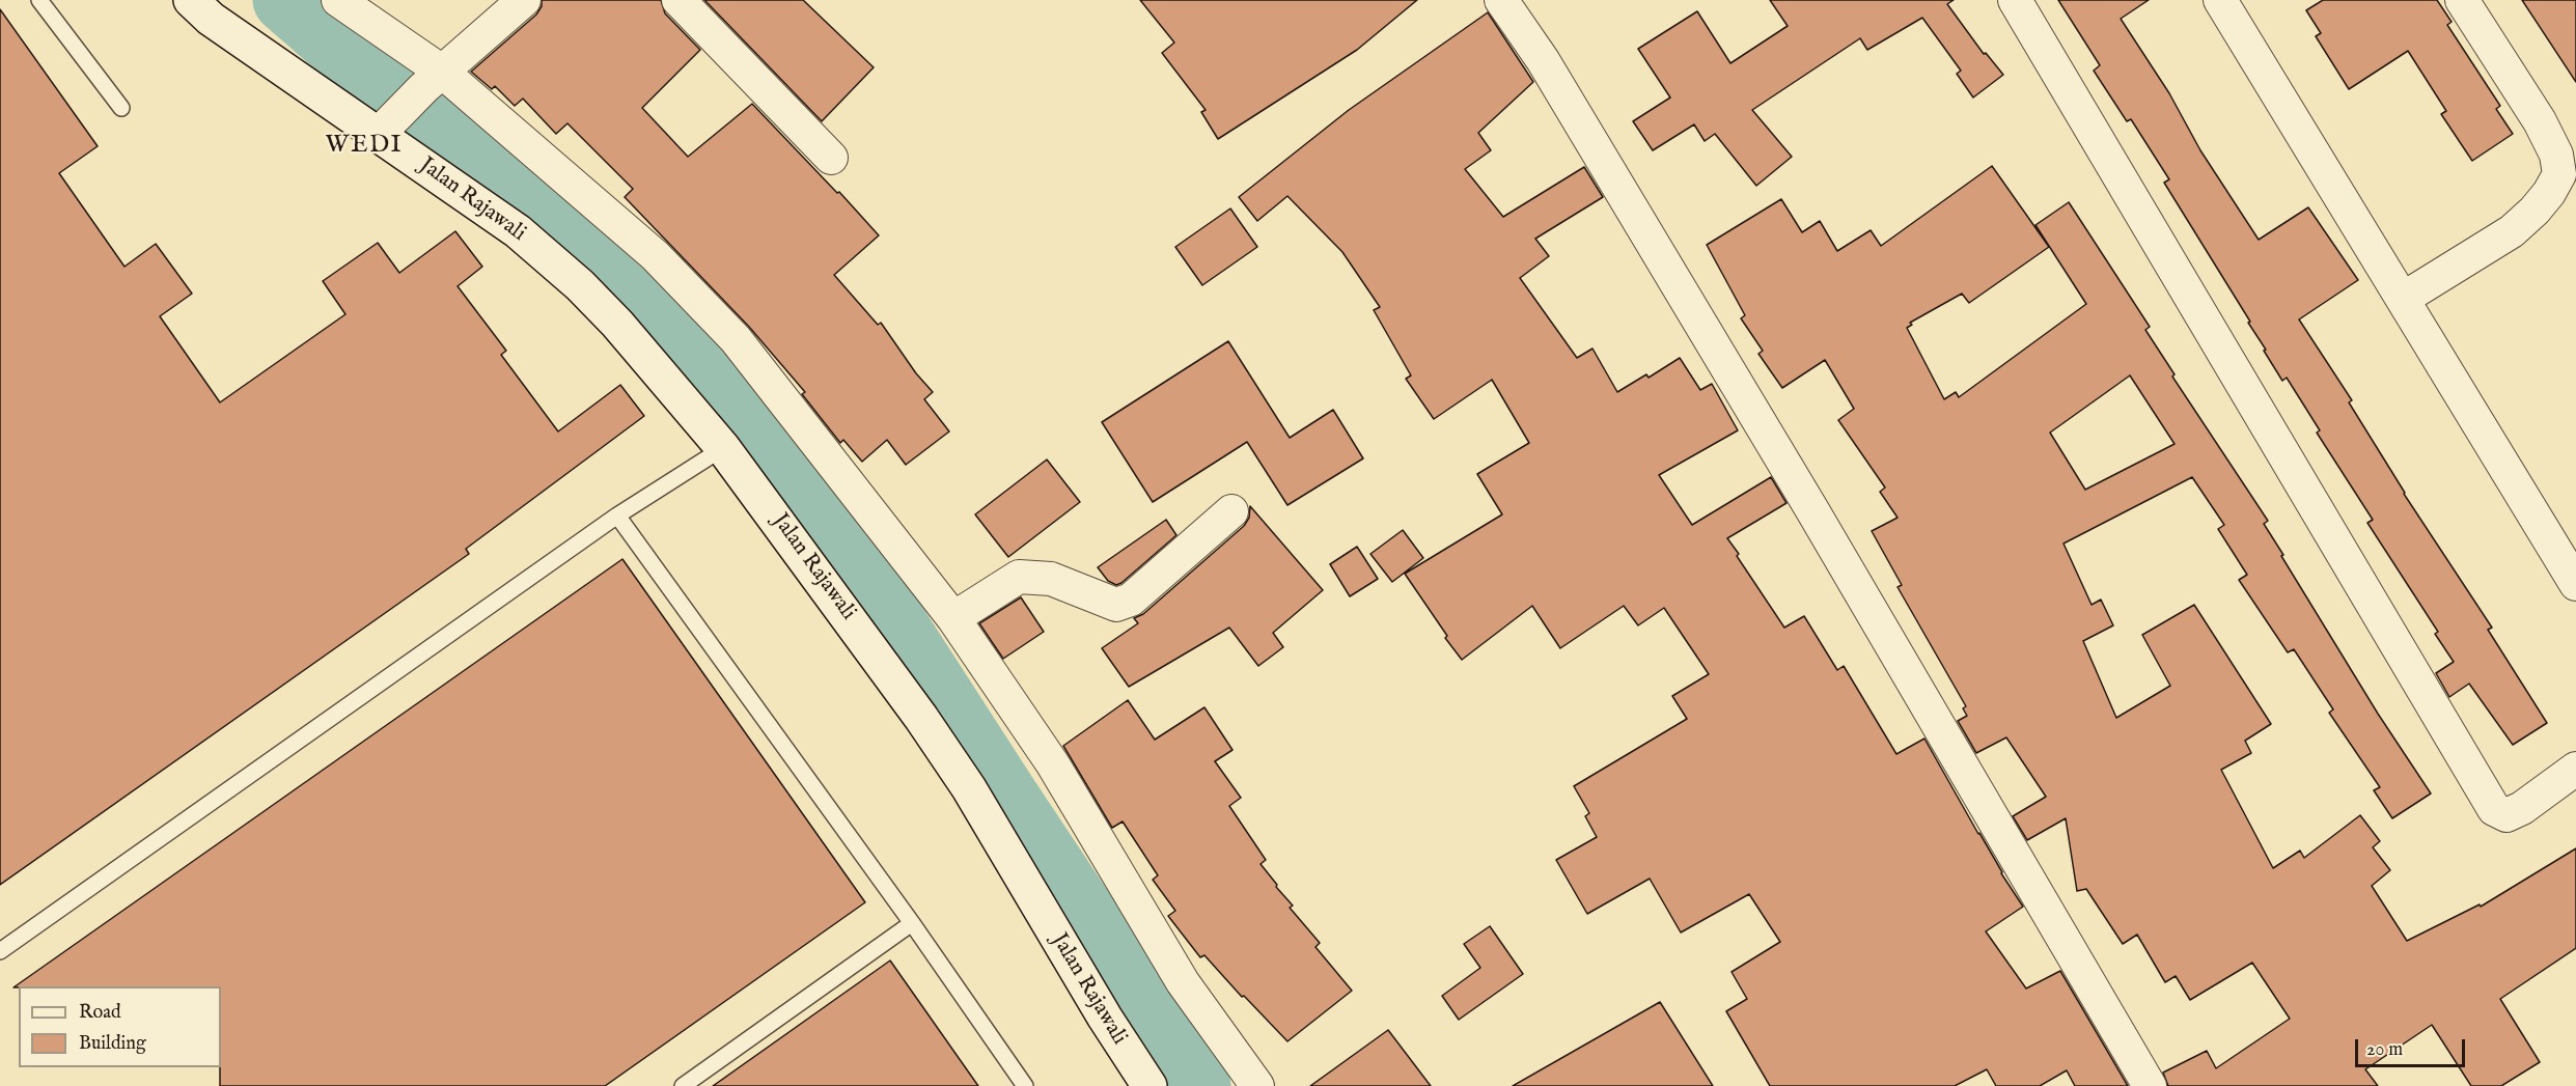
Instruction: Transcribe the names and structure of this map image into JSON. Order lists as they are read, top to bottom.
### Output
{
  "streets": {
    "street": ["Jalan Rajawali"]
  },
  "districts": ["WEDI"],
  "legend": ["Road", "Building"],
  "scale_bar": "20 m"
}
